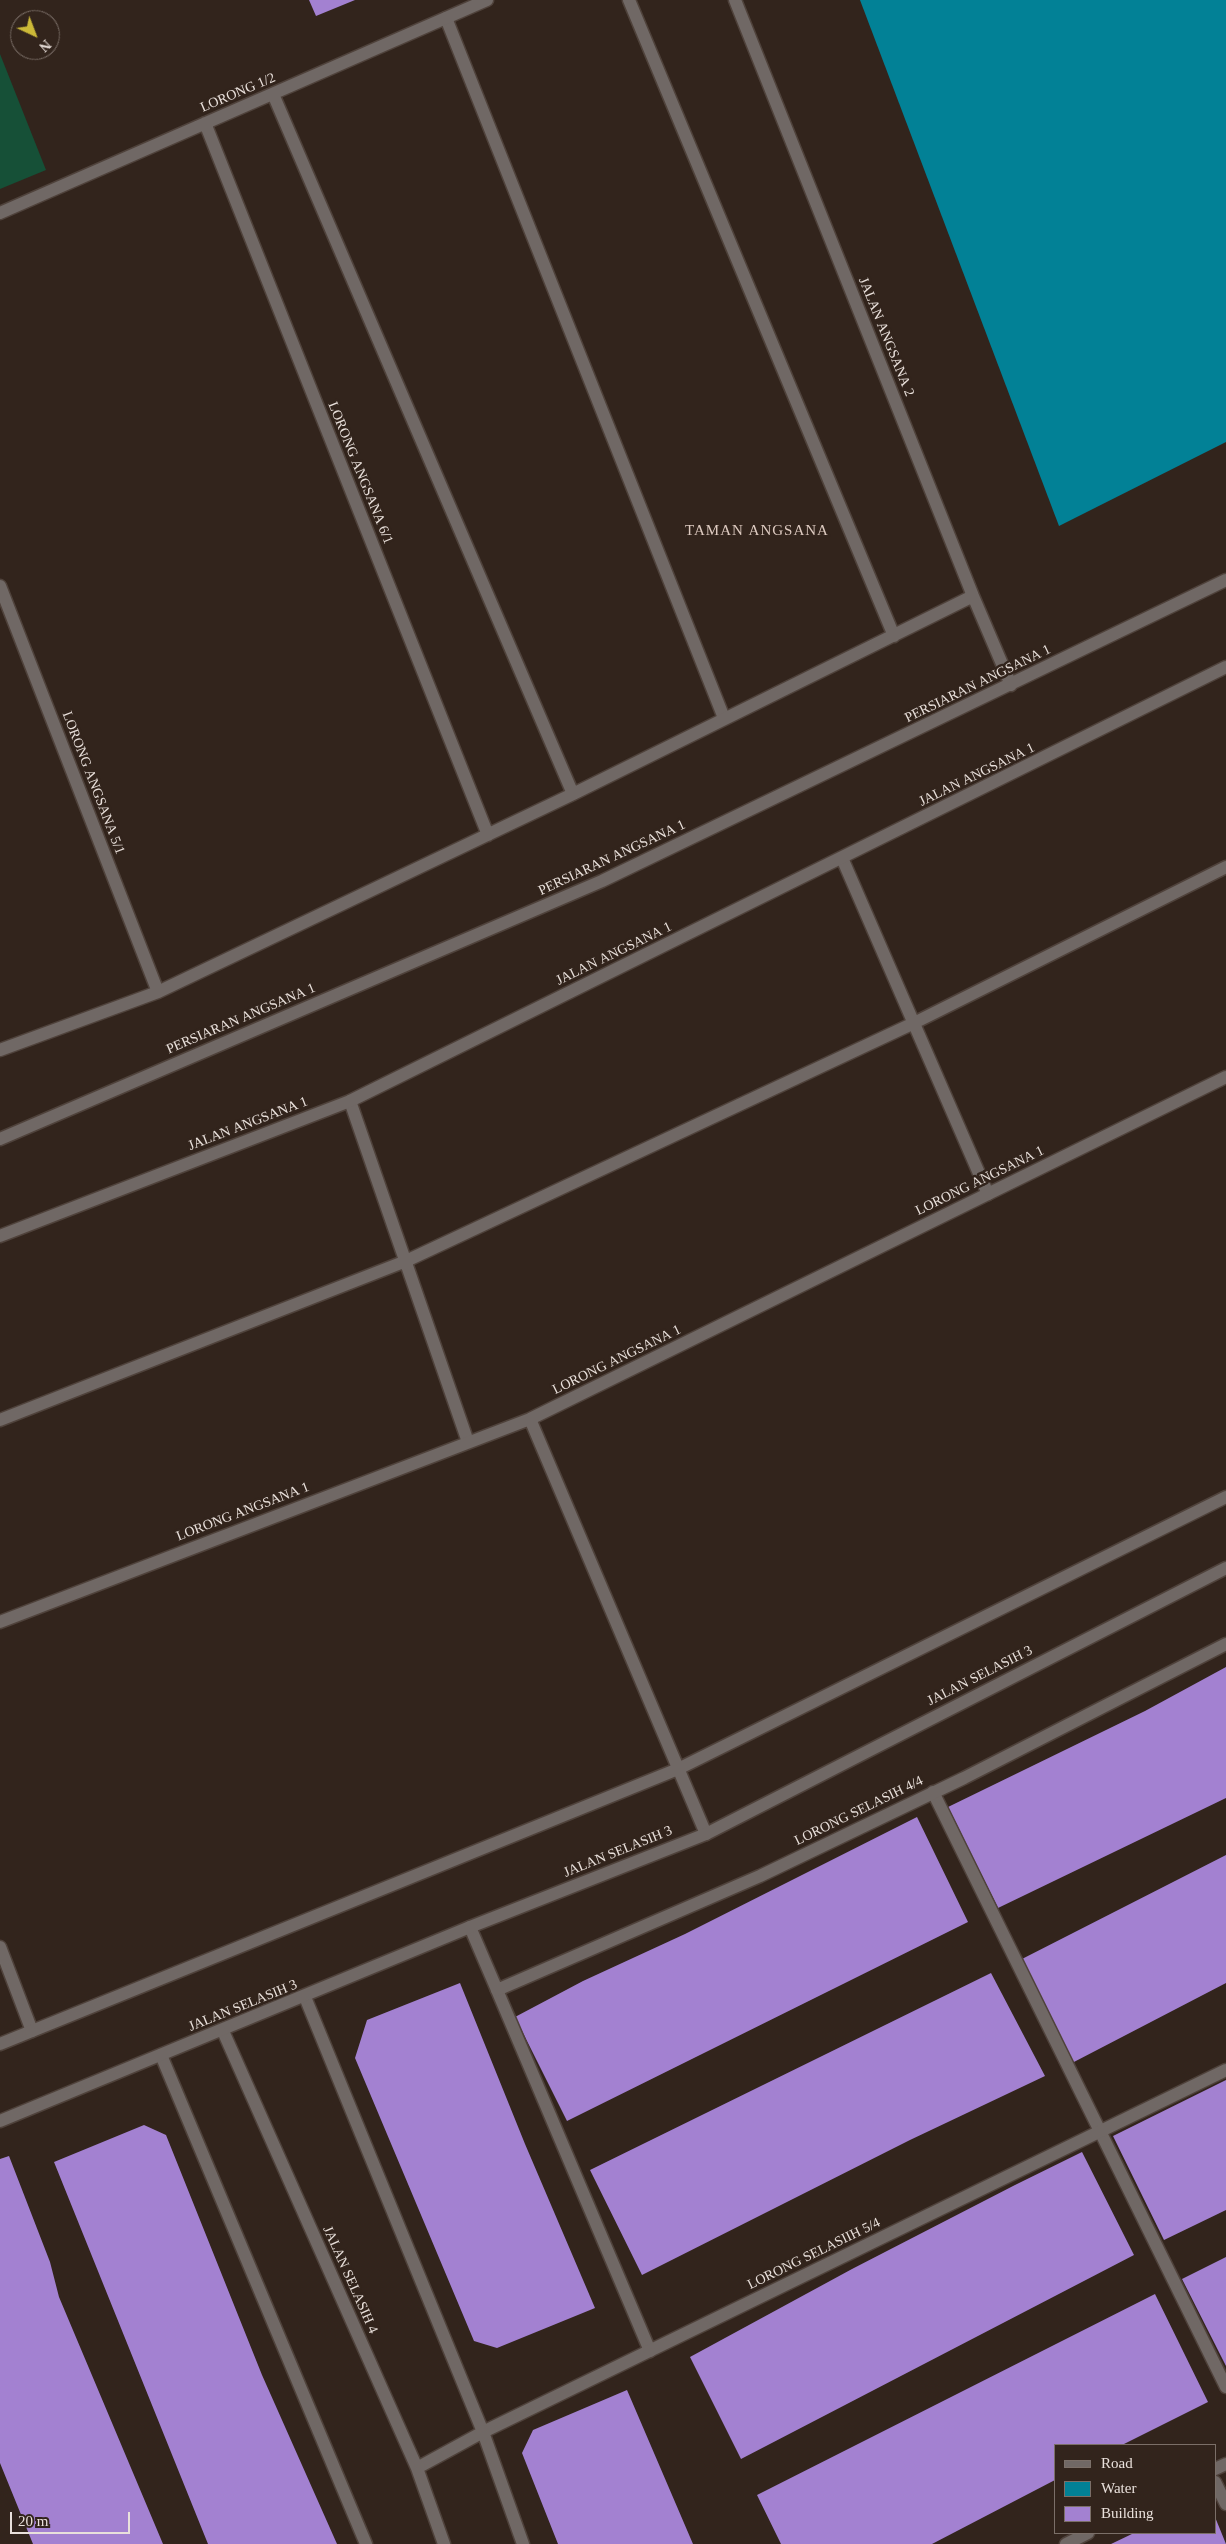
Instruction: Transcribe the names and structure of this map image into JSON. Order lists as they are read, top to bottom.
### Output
{
  "streets": {
    "street": [
      "LORONG 1/2",
      "JALAN ANGSANA 2",
      "LORONG ANGSANA 6/1",
      "PERSIARAN ANGSANA 1",
      "JALAN ANGSANA 1",
      "LORONG ANGSANA 5/1",
      "LORONG ANGSANA 1",
      "JALAN SELASIH 3",
      "LORONG SELASIH 4/4",
      "LORONG SELASIIH 5/4",
      "JALAN SELASIH 4"
    ]
  },
  "crossings": [
    ["LORONG 1/2", "LORONG ANGSANA 6/1"],
    ["JALAN ANGSANA 2", "PERSIARAN ANGSANA 1"],
    ["JALAN SELASIH 3", "JALAN SELASIH 4"],
    ["LORONG SELASIIH 5/4", "JALAN SELASIH 4"]
  ],
  "districts": ["TAMAN ANGSANA"],
  "legend": ["Road", "Water", "Building"],
  "scale_bar": "20 m",
  "north": "bottom right"
}
